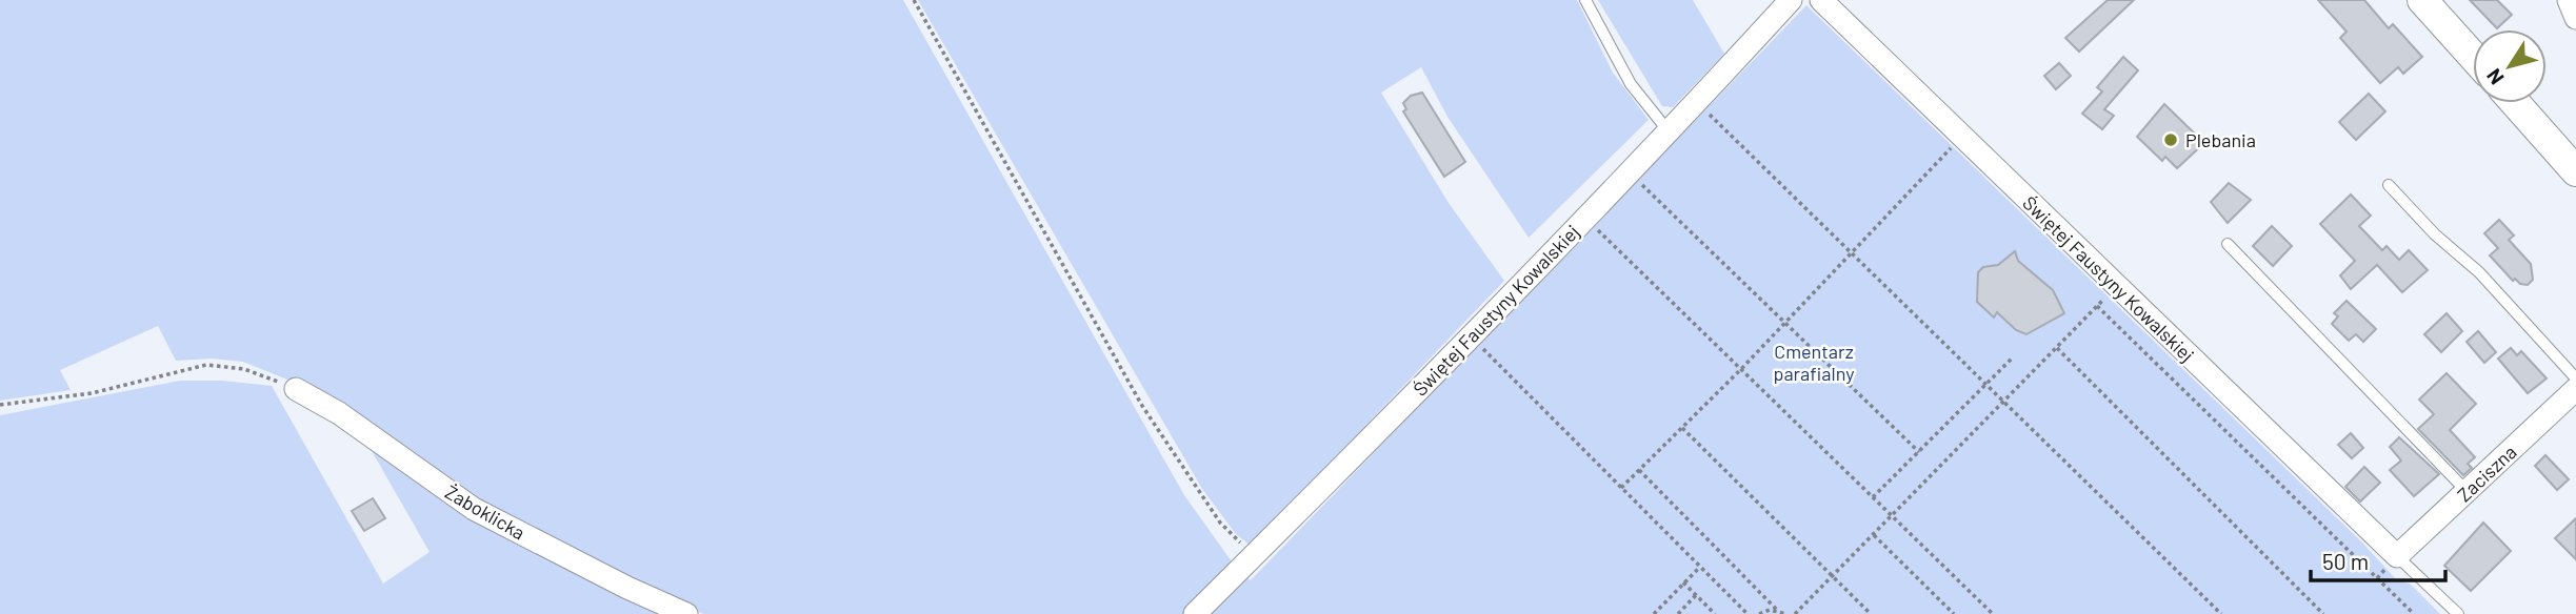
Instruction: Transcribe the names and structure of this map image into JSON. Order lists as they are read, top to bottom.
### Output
{
  "streets": {
    "street": ["Świętej Faustyny Kowalskiej", "Zaciszna", "Żaboklicka"]
  },
  "crossings": [
    ["Świętej Faustyny Kowalskiej", "Zaciszna"]
  ],
  "parks": ["Cmentarz parafialny"],
  "places": ["Plebania"],
  "scale_bar": "50 m",
  "north": "bottom left"
}
